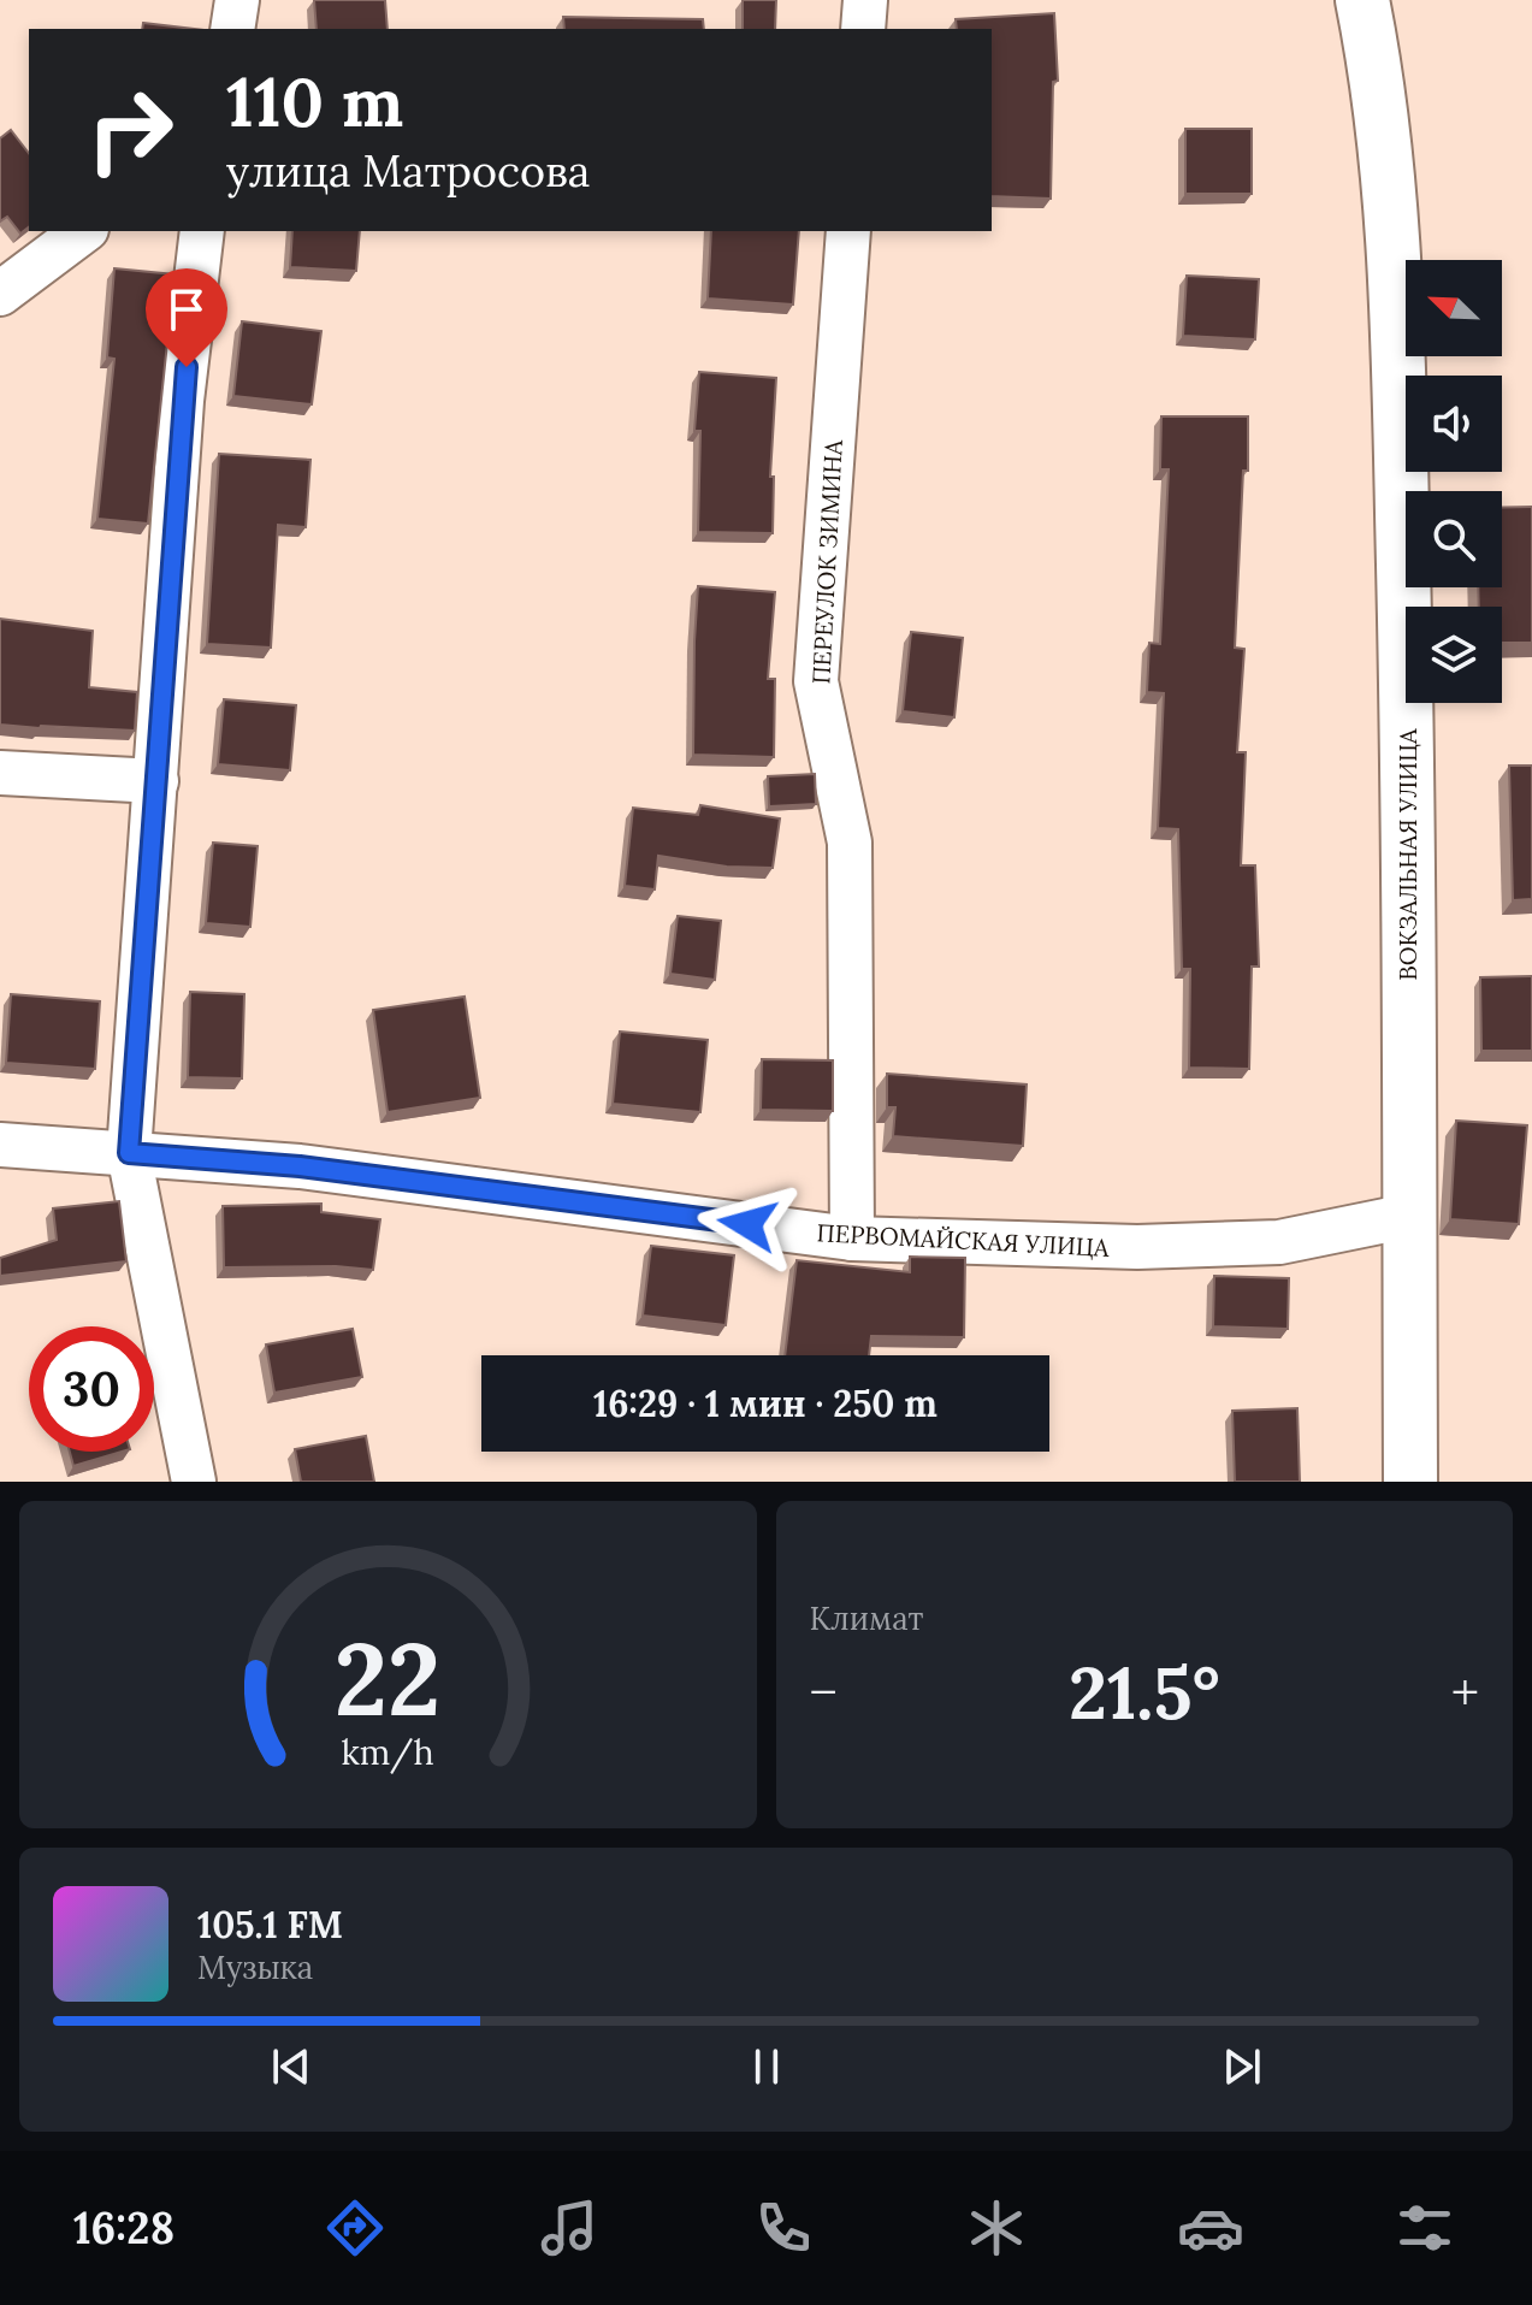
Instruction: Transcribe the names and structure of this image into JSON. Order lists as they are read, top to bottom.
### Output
{
  "streets": {
    "street": ["ПЕРЕУЛОК ЗИМИНА", "ВОКЗАЛЬНАЯ УЛИЦА", "ПЕРВОМАЙСКАЯ УЛИЦА"]
  },
  "crossings": [
    ["ПЕРЕУЛОК ЗИМИНА", "ПЕРВОМАЙСКАЯ УЛИЦА"],
    ["ВОКЗАЛЬНАЯ УЛИЦА", "ПЕРВОМАЙСКАЯ УЛИЦА"]
  ],
  "north": "top left",
  "page": {
    "turn": ["110 m", "улица Матросова"],
    "limit": "30",
    "trip": "16:29 · 1 мин · 250 m",
    "tile": "Климат",
    "heat": ["−", "21.5°", "+"],
    "song": ["105.1 FM", "Музыка"],
    "tabs": "16:28",
    "gauge": ["22", "km/h"]
  }
}
